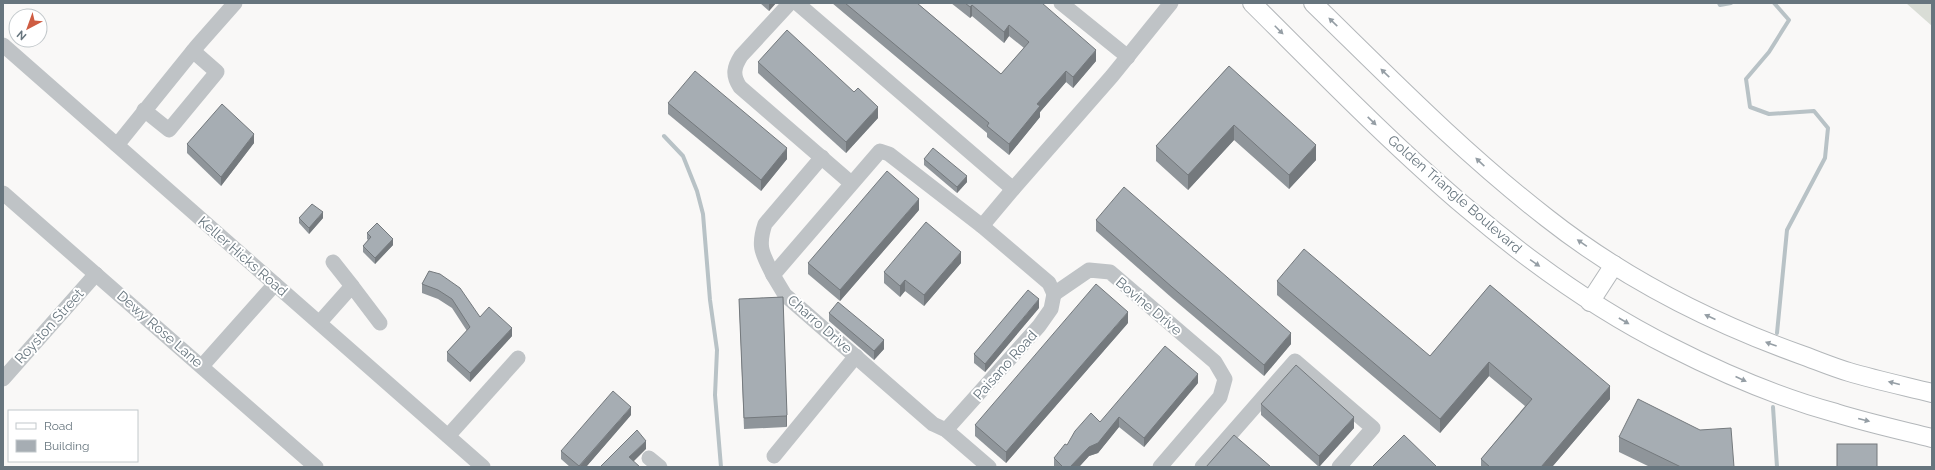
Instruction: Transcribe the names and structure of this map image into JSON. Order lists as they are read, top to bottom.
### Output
{
  "streets": {
    "main road": ["Golden Triangle Boulevard"],
    "street": [
      "Keller Hicks Road",
      "Bovine Drive",
      "Charro Drive",
      "Royston Street",
      "Dewy Rose Lane",
      "Paisano Road"
    ]
  },
  "crossings": [
    ["Bovine Drive", "Paisano Road"],
    ["Charro Drive", "Paisano Road"],
    ["Royston Street", "Dewy Rose Lane"]
  ],
  "legend": ["Road", "Building"],
  "north": "bottom left"
}
